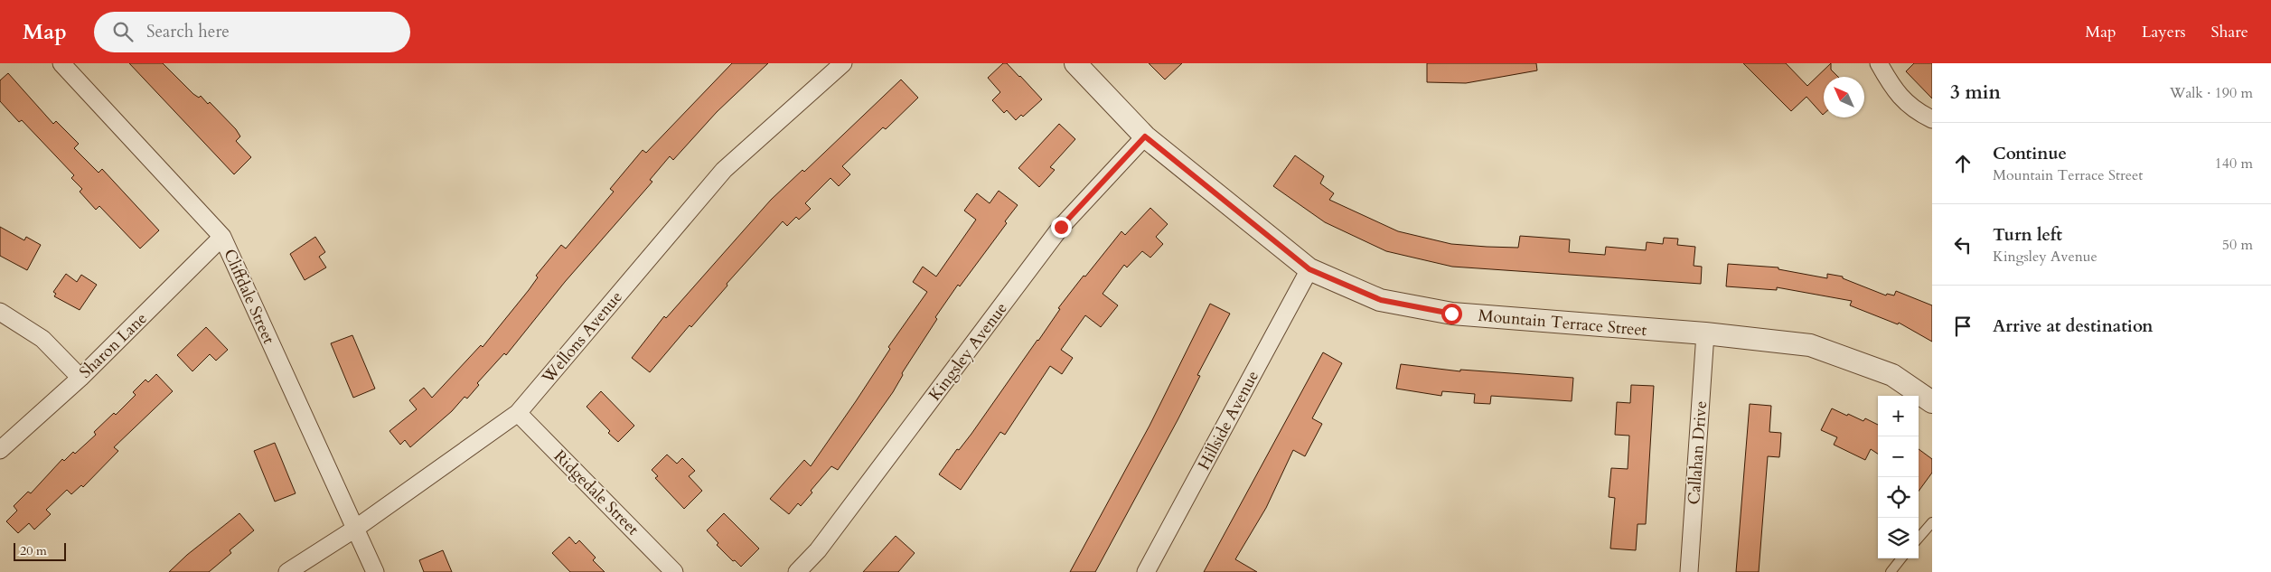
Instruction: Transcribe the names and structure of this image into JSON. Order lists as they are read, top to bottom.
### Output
{
  "streets": {
    "street": [
      "Cliffdale Street",
      "Mountain Terrace Street",
      "Wellons Avenue",
      "Sharon Lane",
      "Kingsley Avenue",
      "Hillside Avenue",
      "Callahan Drive",
      "Ridgedale Street"
    ]
  },
  "crossings": [
    ["Cliffdale Street", "Wellons Avenue"],
    ["Cliffdale Street", "Sharon Lane"],
    ["Mountain Terrace Street", "Kingsley Avenue"],
    ["Mountain Terrace Street", "Hillside Avenue"],
    ["Mountain Terrace Street", "Callahan Drive"],
    ["Wellons Avenue", "Ridgedale Street"]
  ],
  "scale_bar": "20 m",
  "north": "top left",
  "page": {
    "header": "Map",
    "search": "Search here",
    "nav": ["Map", "Layers", "Share"],
    "heading": ["3 min", "Walk · 190 m"],
    "list": [
      ["Continue", "Mountain Terrace Street", "140 m"],
      ["Turn left", "Kingsley Avenue", "50 m"],
      "Arrive at destination"
    ],
    "map_buttons": ["+", "−"],
    "scale": "20 m"
  }
}
